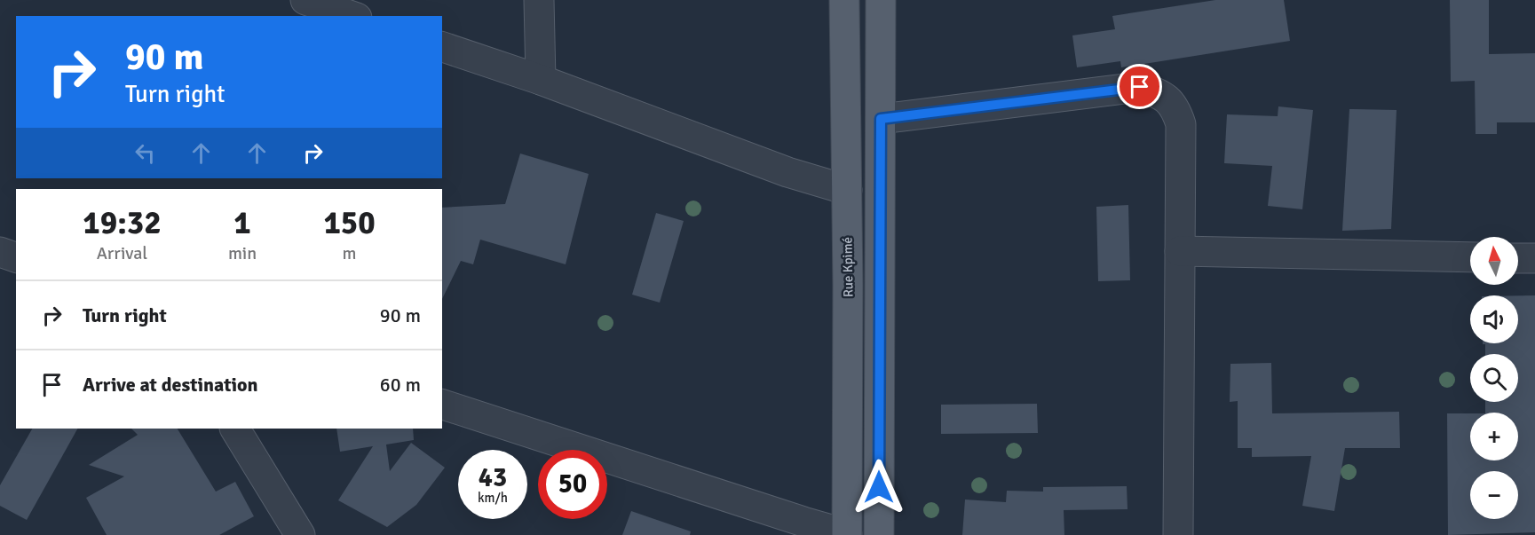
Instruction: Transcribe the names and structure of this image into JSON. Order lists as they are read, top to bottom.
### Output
{
  "streets": {
    "main road": ["Rue Kpimé"]
  },
  "north": "top",
  "page": {
    "turn": ["90 m", "Turn right"],
    "eta": [
      "19:32",
      "Arrival",
      "1",
      "min",
      "150",
      "m"
    ],
    "map_buttons": ["+", "−"],
    "list": [
      {
        "name": "Turn right",
        "value": "90 m"
      },
      {
        "name": "Arrive at destination",
        "value": "60 m"
      }
    ],
    "speed": "43 km/h",
    "limit": "50"
  }
}
